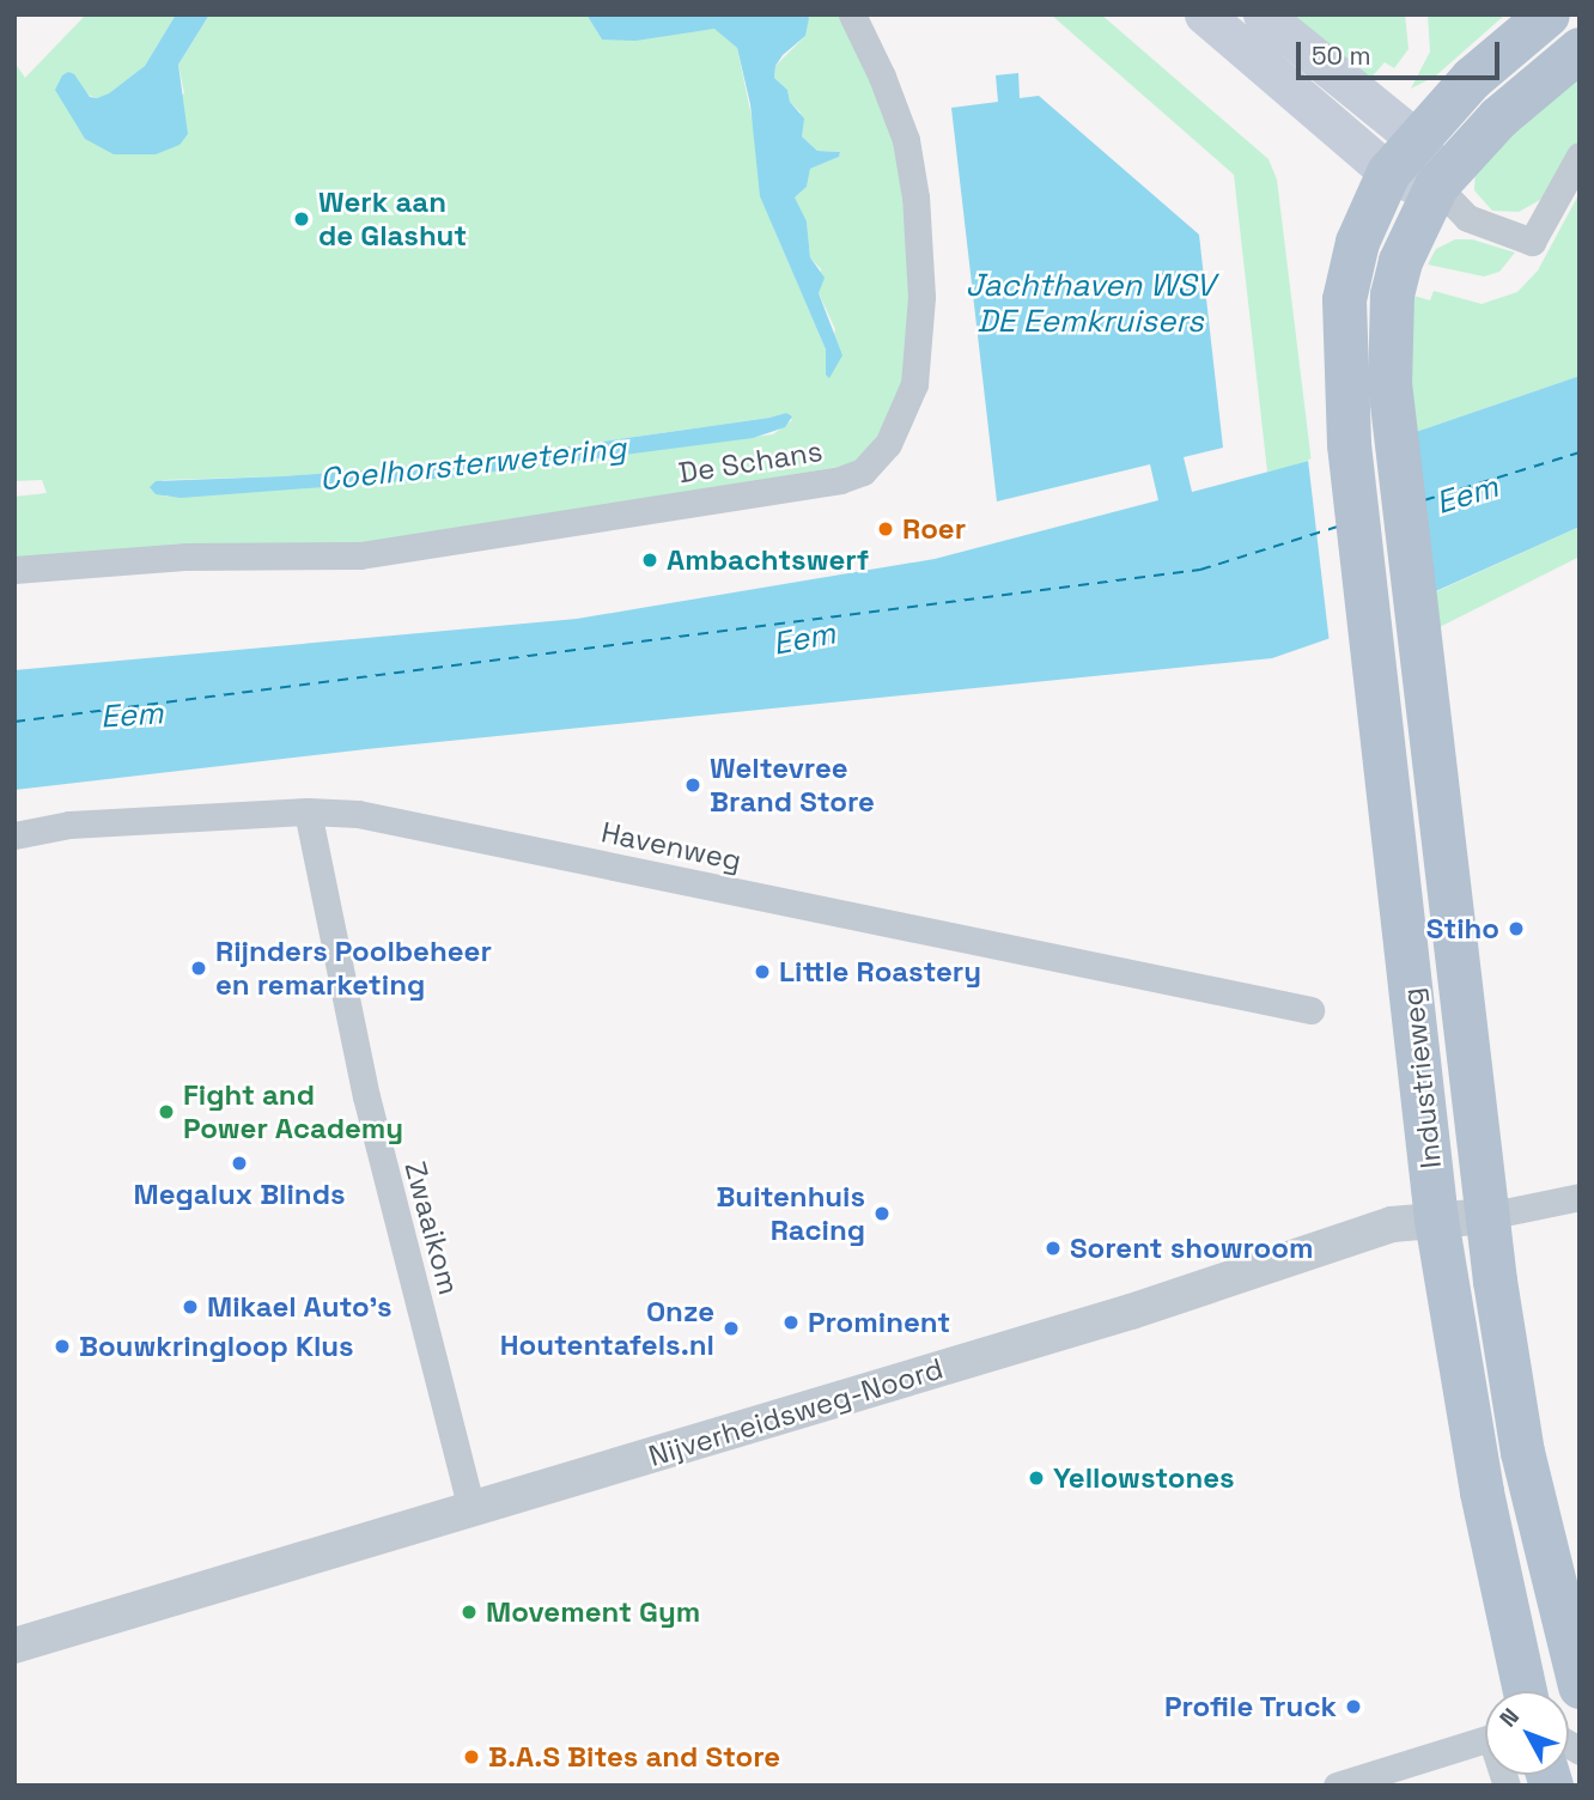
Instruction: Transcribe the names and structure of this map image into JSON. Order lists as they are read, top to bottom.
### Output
{
  "streets": {
    "main road": ["Industrieweg"],
    "street": [
      "De Schans",
      "Havenweg",
      "Zwaaikom",
      "Nijverheidsweg-Noord"
    ]
  },
  "crossings": [
    ["Havenweg", "Zwaaikom"],
    ["Industrieweg", "Nijverheidsweg-Noord"],
    ["Zwaaikom", "Nijverheidsweg-Noord"]
  ],
  "water": ["Jachthaven WSV DE Eemkruisers", "Coelhorsterwetering", "Eem"],
  "places": [
    "Werk aan de Glashut",
    "Roer",
    "Ambachtswerf",
    "Weltevree Brand Store",
    "Stiho",
    "Rijnders Poolbeheer en remarketing",
    "Little Roastery",
    "Fight and Power Academy",
    "Megalux Blinds",
    "Buitenhuis Racing",
    "Sorent showroom",
    "Mikael Auto's",
    "Prominent",
    "Onze Houtentafels.nl",
    "Bouwkringloop Klus",
    "Yellowstones",
    "Movement Gym",
    "Profile Truck",
    "B.A.S Bites and Store"
  ],
  "scale_bar": "50 m",
  "north": "top left"
}
